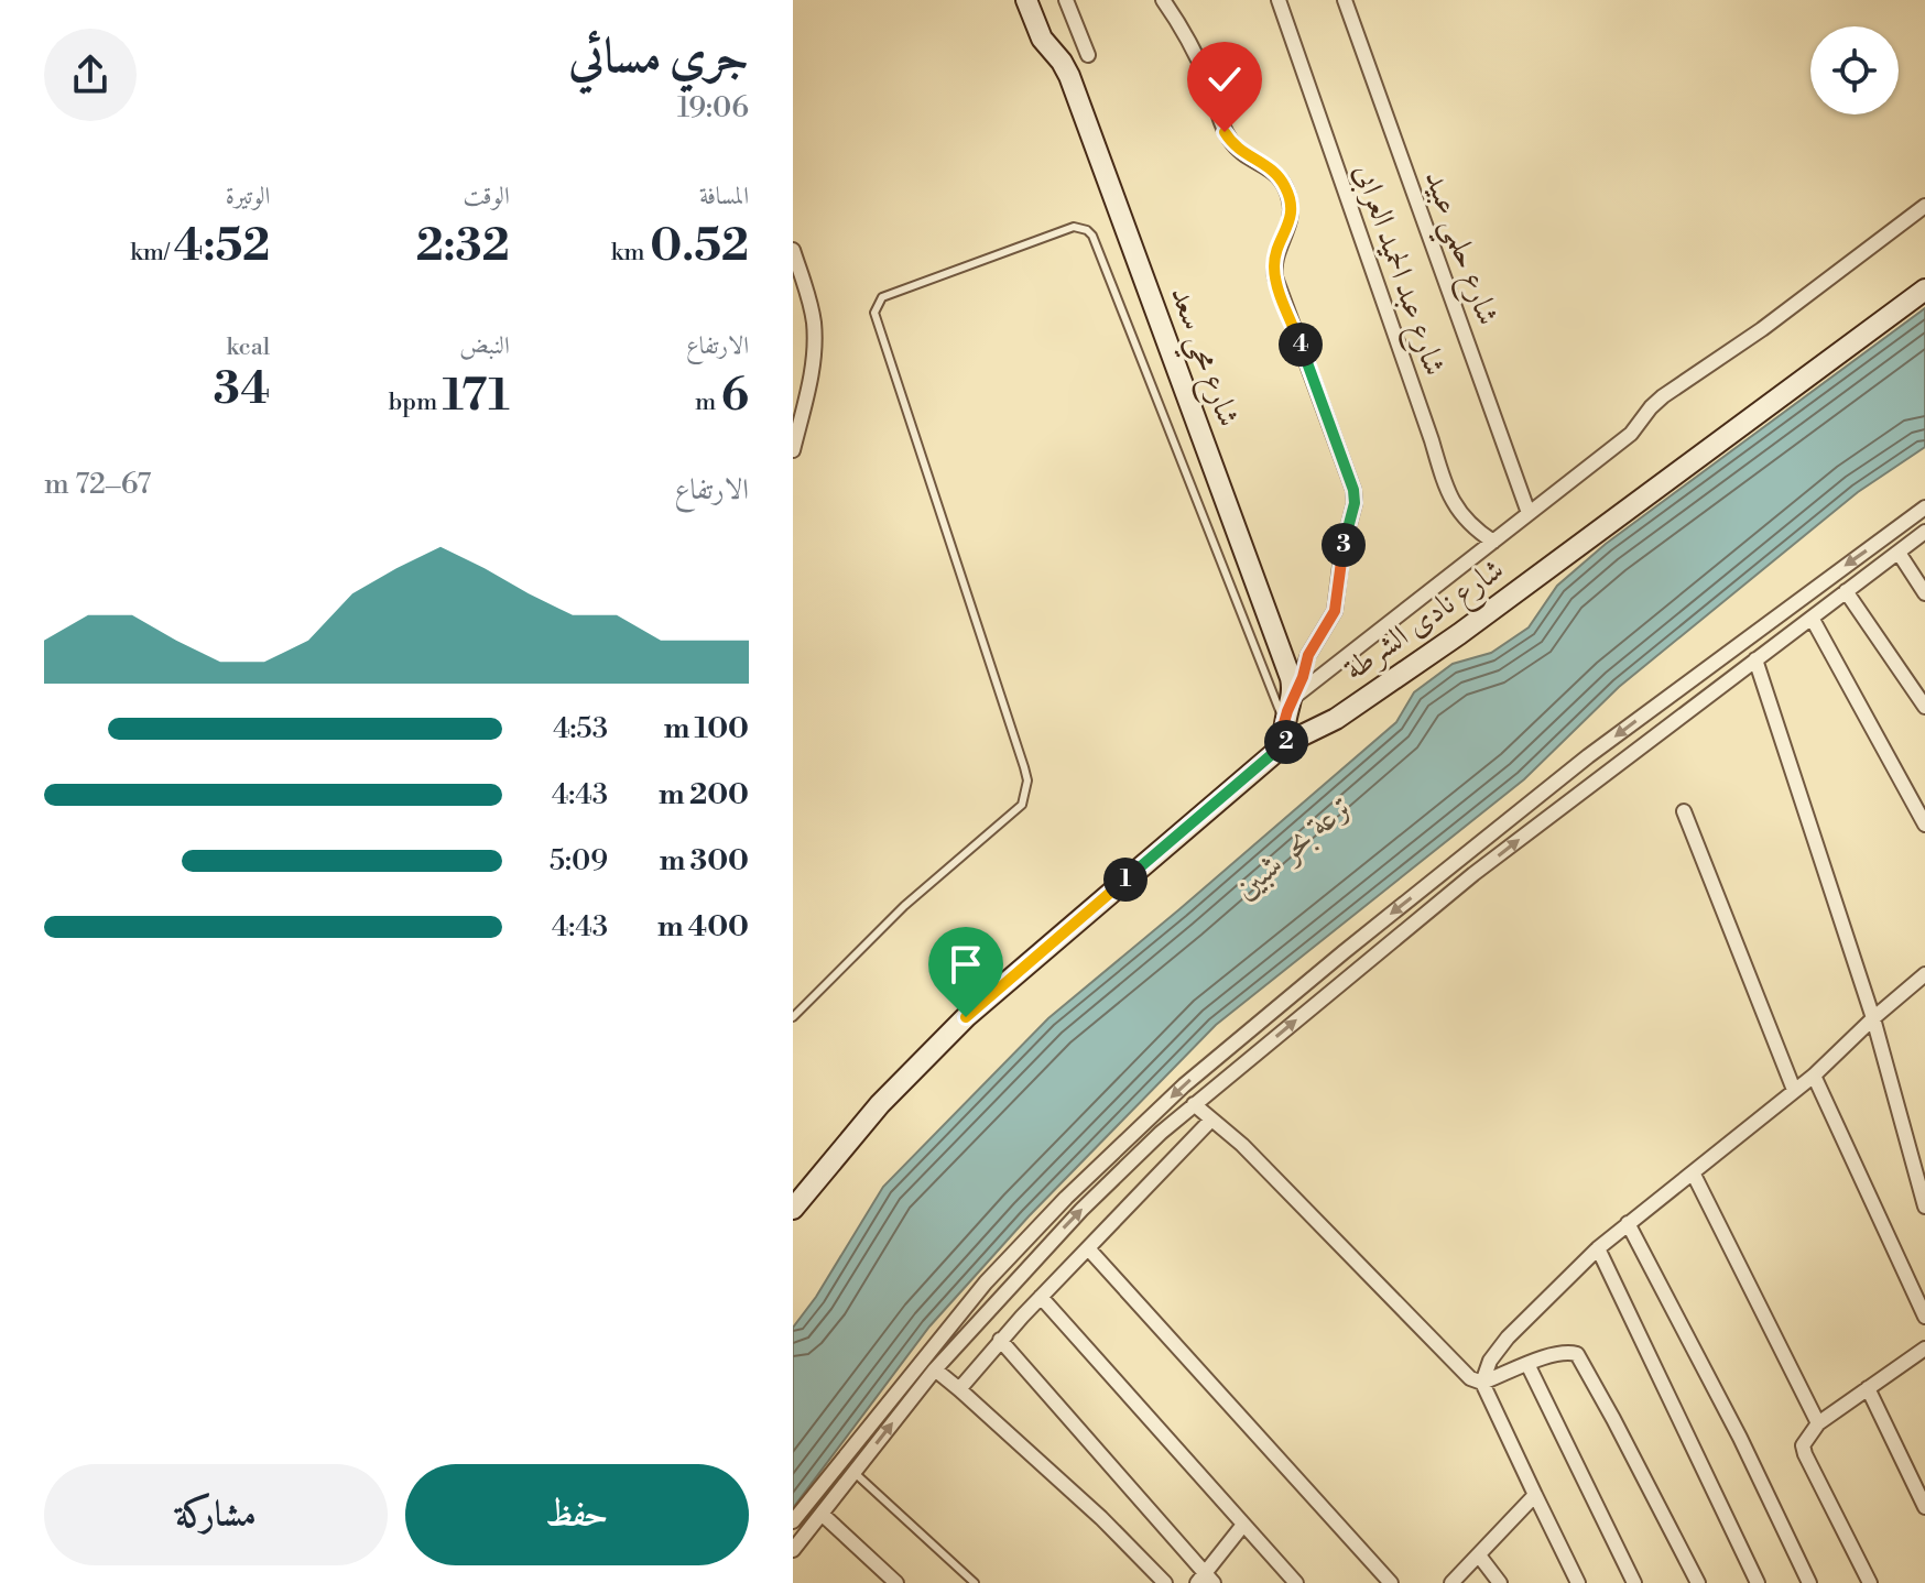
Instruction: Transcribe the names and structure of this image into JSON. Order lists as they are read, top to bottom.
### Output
{
  "streets": {
    "main road": ["شارع محي سعد", "شارع نادى الشرطة"],
    "street": ["شارع حلمي عبيد", "شارع عبد الحميد العرابى"]
  },
  "water": ["ترعة بحر شبين"],
  "page": {
    "heading": ["جري مسائي", "19:06"],
    "stats": [
      ["المسافة", "0.52 km"],
      ["الوقت", "2:32"],
      ["الوتيرة", "4:52 /km"],
      ["الارتفاع", "6 m"],
      ["النبض", "171 bpm"],
      ["kcal", "34"]
    ],
    "pins": [
      "4",
      "3",
      "2",
      "1"
    ],
    "chart": ["الارتفاع", "67–72 m"],
    "list": [
      {
        "name": "100 m",
        "note": "4:53"
      },
      {
        "name": "200 m",
        "note": "4:43"
      },
      {
        "name": "300 m",
        "note": "5:09"
      },
      {
        "name": "400 m",
        "note": "4:43"
      }
    ],
    "buttons": ["حفظ", "مشاركة"]
  }
}
